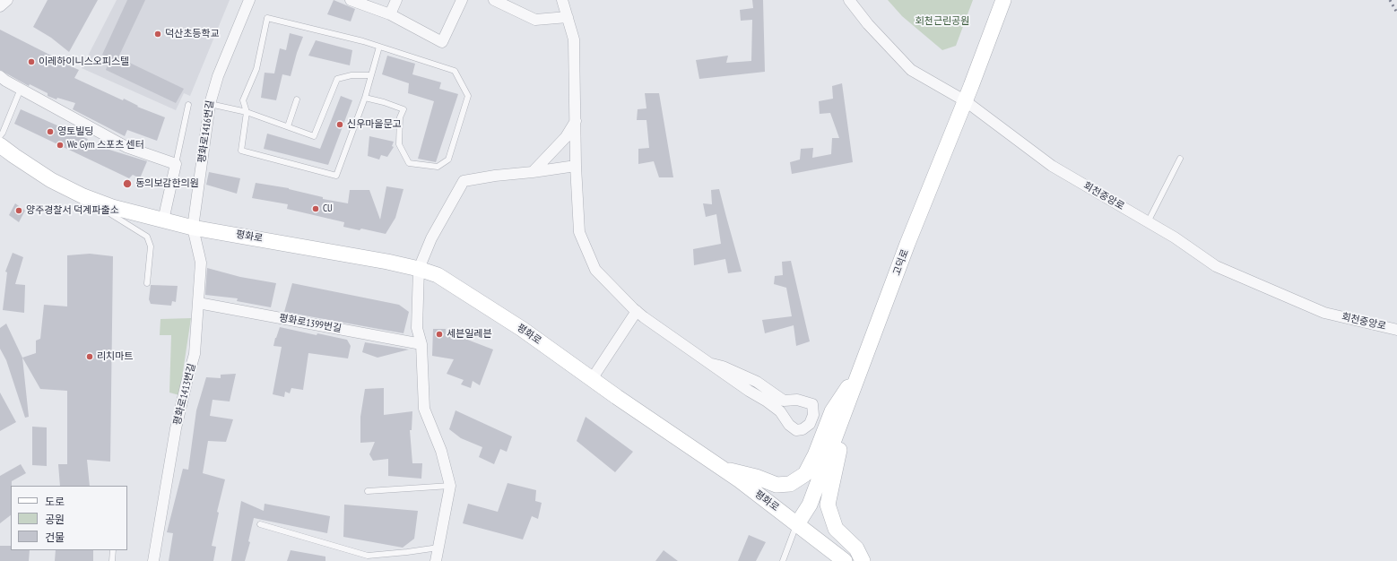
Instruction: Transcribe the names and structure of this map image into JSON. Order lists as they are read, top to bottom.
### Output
{
  "streets": {
    "main road": ["평화로", "고덕로"],
    "street": [
      "평화로1416번길",
      "회천중앙로",
      "평화로1399번길",
      "평화로1413번길"
    ]
  },
  "crossings": [
    ["평화로1416번길", "평화로"],
    ["평화로1416번길", "평화로1413번길"],
    ["회천중앙로", "고덕로"],
    ["평화로", "고덕로"],
    ["평화로", "평화로1413번길"],
    ["평화로1399번길", "평화로1413번길"]
  ],
  "parks": ["회천근린공원"],
  "places": [
    "덕산초등학교",
    "이레하이니스오피스텔",
    "신우마을문고",
    "영토빌딩",
    "We Gym 스포츠 센터",
    "동의보감한의원",
    "CU",
    "양주경찰서 덕계파출소",
    "세븐일레븐",
    "리치마트"
  ],
  "legend": ["도로", "공원", "건물"]
}
